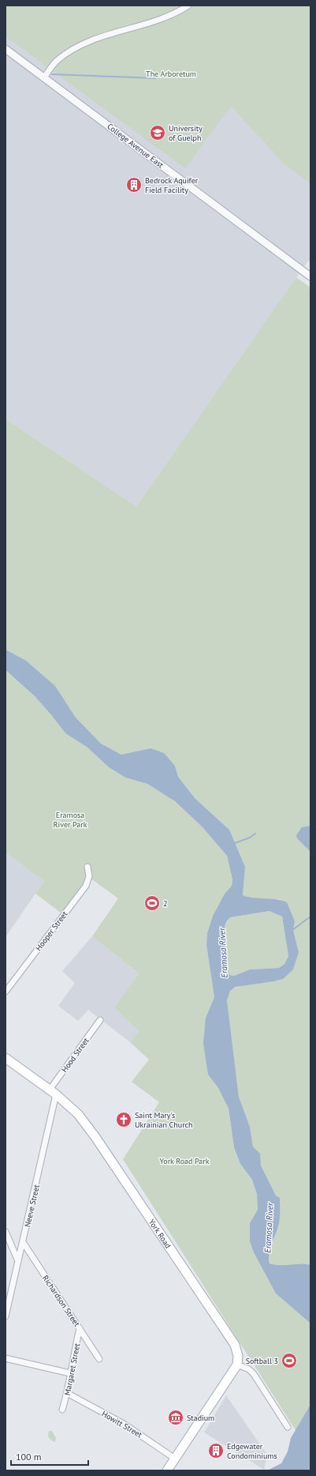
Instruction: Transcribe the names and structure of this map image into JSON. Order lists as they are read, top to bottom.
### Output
{
  "streets": {
    "main road": ["York Road"],
    "street": [
      "College Avenue East",
      "Hooper Street",
      "Hood Street",
      "Neeve Street",
      "Richardson Street",
      "Margaret Street",
      "Howitt Street"
    ]
  },
  "crossings": [
    ["Hood Street", "Neeve Street"],
    ["Hood Street", "York Road"],
    ["Neeve Street", "York Road"],
    ["Neeve Street", "Richardson Street"],
    ["Richardson Street", "Margaret Street"],
    ["Margaret Street", "Howitt Street"]
  ],
  "water": ["Eramosa River"],
  "parks": ["The Arboretum", "Eramosa River Park", "York Road Park"],
  "places": {
    "school or university": ["University of Guelph"],
    "building": ["Bedrock Aquifer Field Facility", "Edgewater Condominiums"],
    "sports": ["2", "Softball 3"],
    "church": ["Saint Mary's Ukrainian Church"],
    "museum": ["Stadium"]
  },
  "scale_bar": "100 m"
}
